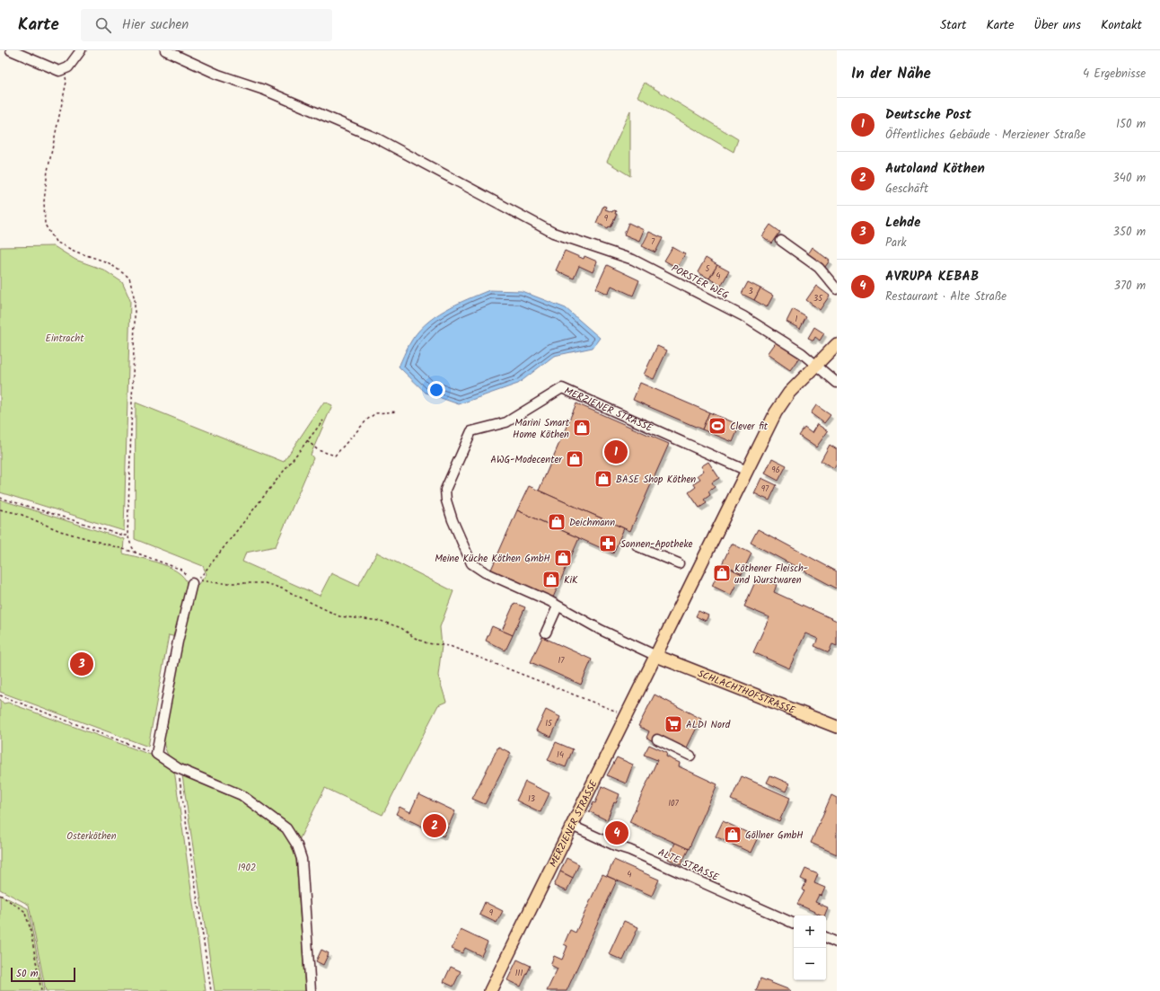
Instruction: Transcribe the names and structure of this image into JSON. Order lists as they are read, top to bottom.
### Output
{
  "streets": {
    "main road": ["MERZIENER STRASSE", "SCHLACHTHOFSTRASSE"],
    "street": ["PORSTER WEG", "ALTE STRASSE"]
  },
  "crossings": [
    ["PORSTER WEG", "MERZIENER STRASSE"],
    ["MERZIENER STRASSE", "SCHLACHTHOFSTRASSE"],
    ["MERZIENER STRASSE", "ALTE STRASSE"]
  ],
  "parks": ["Eintracht", "Osterköthen", "1902"],
  "places": {
    "sports": ["Clever fit"],
    "shop": [
      "Marini Smart Home Köthen",
      "AWG-Modecenter",
      "BASE Shop Köthen",
      "Deichmann",
      "Meine Küche Köthen GmbH",
      "Köthener Fleisch- und Wurstwaren",
      "KiK",
      "Göllner GmbH"
    ],
    "pharmacy": ["Sonnen-Apotheke"],
    "supermarket": ["ALDI Nord"]
  },
  "house_numbers": [
    "9",
    "7",
    "5",
    "4",
    "3",
    "35",
    "1",
    "96",
    "97",
    "17",
    "15",
    "14",
    "13",
    "107",
    "4",
    "9",
    "111"
  ],
  "scale_bar": "50 m",
  "page": {
    "header": "Karte",
    "search": "Hier suchen",
    "nav": [
      "Start",
      "Karte",
      "Über uns",
      "Kontakt"
    ],
    "heading": ["In der Nähe", "4 Ergebnisse"],
    "list": [
      {
        "mark": "1",
        "name": "Deutsche Post",
        "note": "Öffentliches Gebäude · Merziener Straße",
        "value": "150 m"
      },
      {
        "mark": "2",
        "name": "Autoland Köthen",
        "note": "Geschäft",
        "value": "340 m"
      },
      {
        "mark": "3",
        "name": "Lehde",
        "note": "Park",
        "value": "350 m"
      },
      {
        "mark": "4",
        "name": "AVRUPA KEBAB",
        "note": "Restaurant · Alte Straße",
        "value": "370 m"
      }
    ],
    "pins": [
      "1",
      "3",
      "2",
      "4"
    ],
    "map_buttons": ["+", "−"],
    "scale": "50 m"
  }
}
